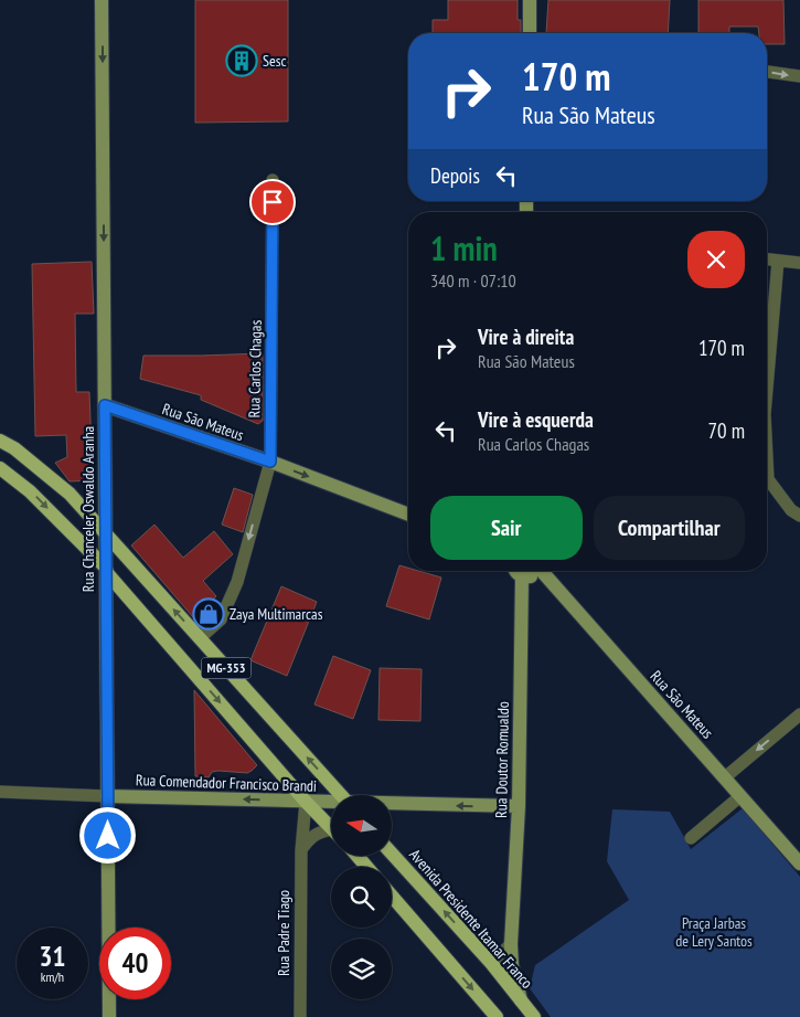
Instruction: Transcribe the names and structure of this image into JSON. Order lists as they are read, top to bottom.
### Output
{
  "streets": {
    "main road": [
      "Rua São Mateus",
      "Rua Chanceler Oswaldo Aranha",
      "MG-353",
      "Rua Doutor Romualdo",
      "Rua Comendador Francisco Brandi",
      "Avenida Presidente Itamar Franco"
    ],
    "street": ["Rua Carlos Chagas", "Rua Padre Tiago"]
  },
  "crossings": [
    ["Rua Carlos Chagas", "Rua São Mateus"],
    ["Rua Carlos Chagas", "MG-353"],
    ["Rua São Mateus", "Rua Chanceler Oswaldo Aranha"],
    ["Rua Chanceler Oswaldo Aranha", "MG-353"],
    ["Rua Chanceler Oswaldo Aranha", "Rua Comendador Francisco Brandi"],
    ["MG-353", "Rua Comendador Francisco Brandi"],
    ["MG-353", "Rua Padre Tiago"],
    ["Rua Doutor Romualdo", "Rua Comendador Francisco Brandi"],
    ["Rua Doutor Romualdo", "Avenida Presidente Itamar Franco"],
    ["Rua Comendador Francisco Brandi", "Rua Padre Tiago"]
  ],
  "one_way": ["Rua Carlos Chagas", "Rua Chanceler Oswaldo Aranha", "Rua Comendador Francisco Brandi"],
  "parks": ["Praça Jarbas de Lery Santos"],
  "places": {
    "building": ["Sesc"],
    "shop": ["Zaya Multimarcas"]
  },
  "north": "left",
  "page": {
    "turn": ["170 m", "Rua São Mateus"],
    "then": "Depois",
    "heading": ["1 min", "340 m · 07:10"],
    "list": [
      {
        "name": "Vire à direita",
        "note": "Rua São Mateus",
        "value": "170 m"
      },
      {
        "name": "Vire à esquerda",
        "note": "Rua Carlos Chagas",
        "value": "70 m"
      }
    ],
    "buttons": ["Sair", "Compartilhar"],
    "speed": "31 km/h",
    "limit": "40"
  }
}
